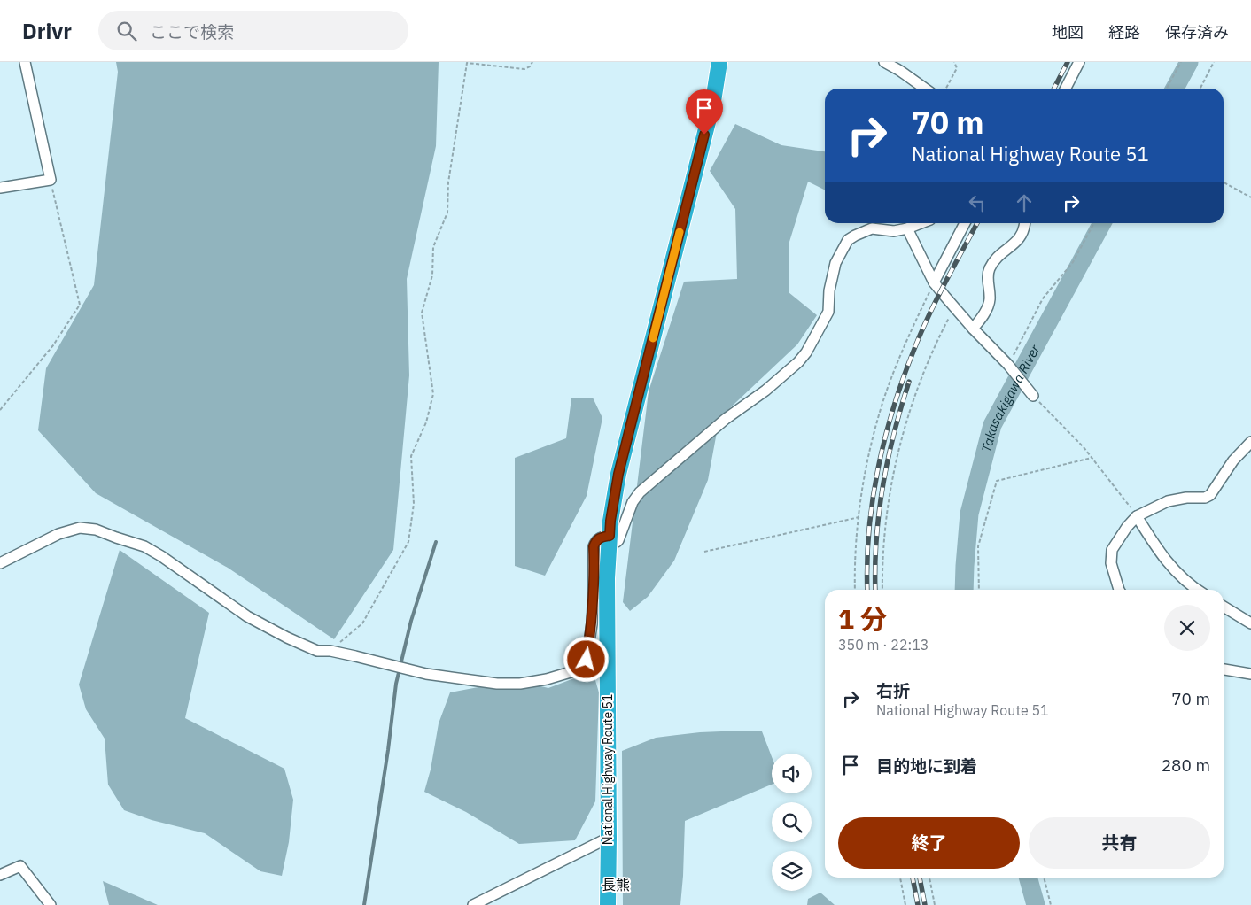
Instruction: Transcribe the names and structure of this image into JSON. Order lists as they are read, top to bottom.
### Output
{
  "streets": {
    "highway": ["National Highway Route 51"]
  },
  "districts": ["長熊"],
  "water": ["Takasakigawa River"],
  "page": {
    "header": "Drivr",
    "search": "ここで検索",
    "nav": ["地図", "経路", "保存済み"],
    "turn": ["70 m", "National Highway Route 51"],
    "heading": ["1 分", "350 m · 22:13"],
    "list": [
      {
        "name": "右折",
        "note": "National Highway Route 51",
        "value": "70 m"
      },
      {
        "name": "目的地に到着",
        "value": "280 m"
      }
    ],
    "buttons": ["終了", "共有"]
  }
}
